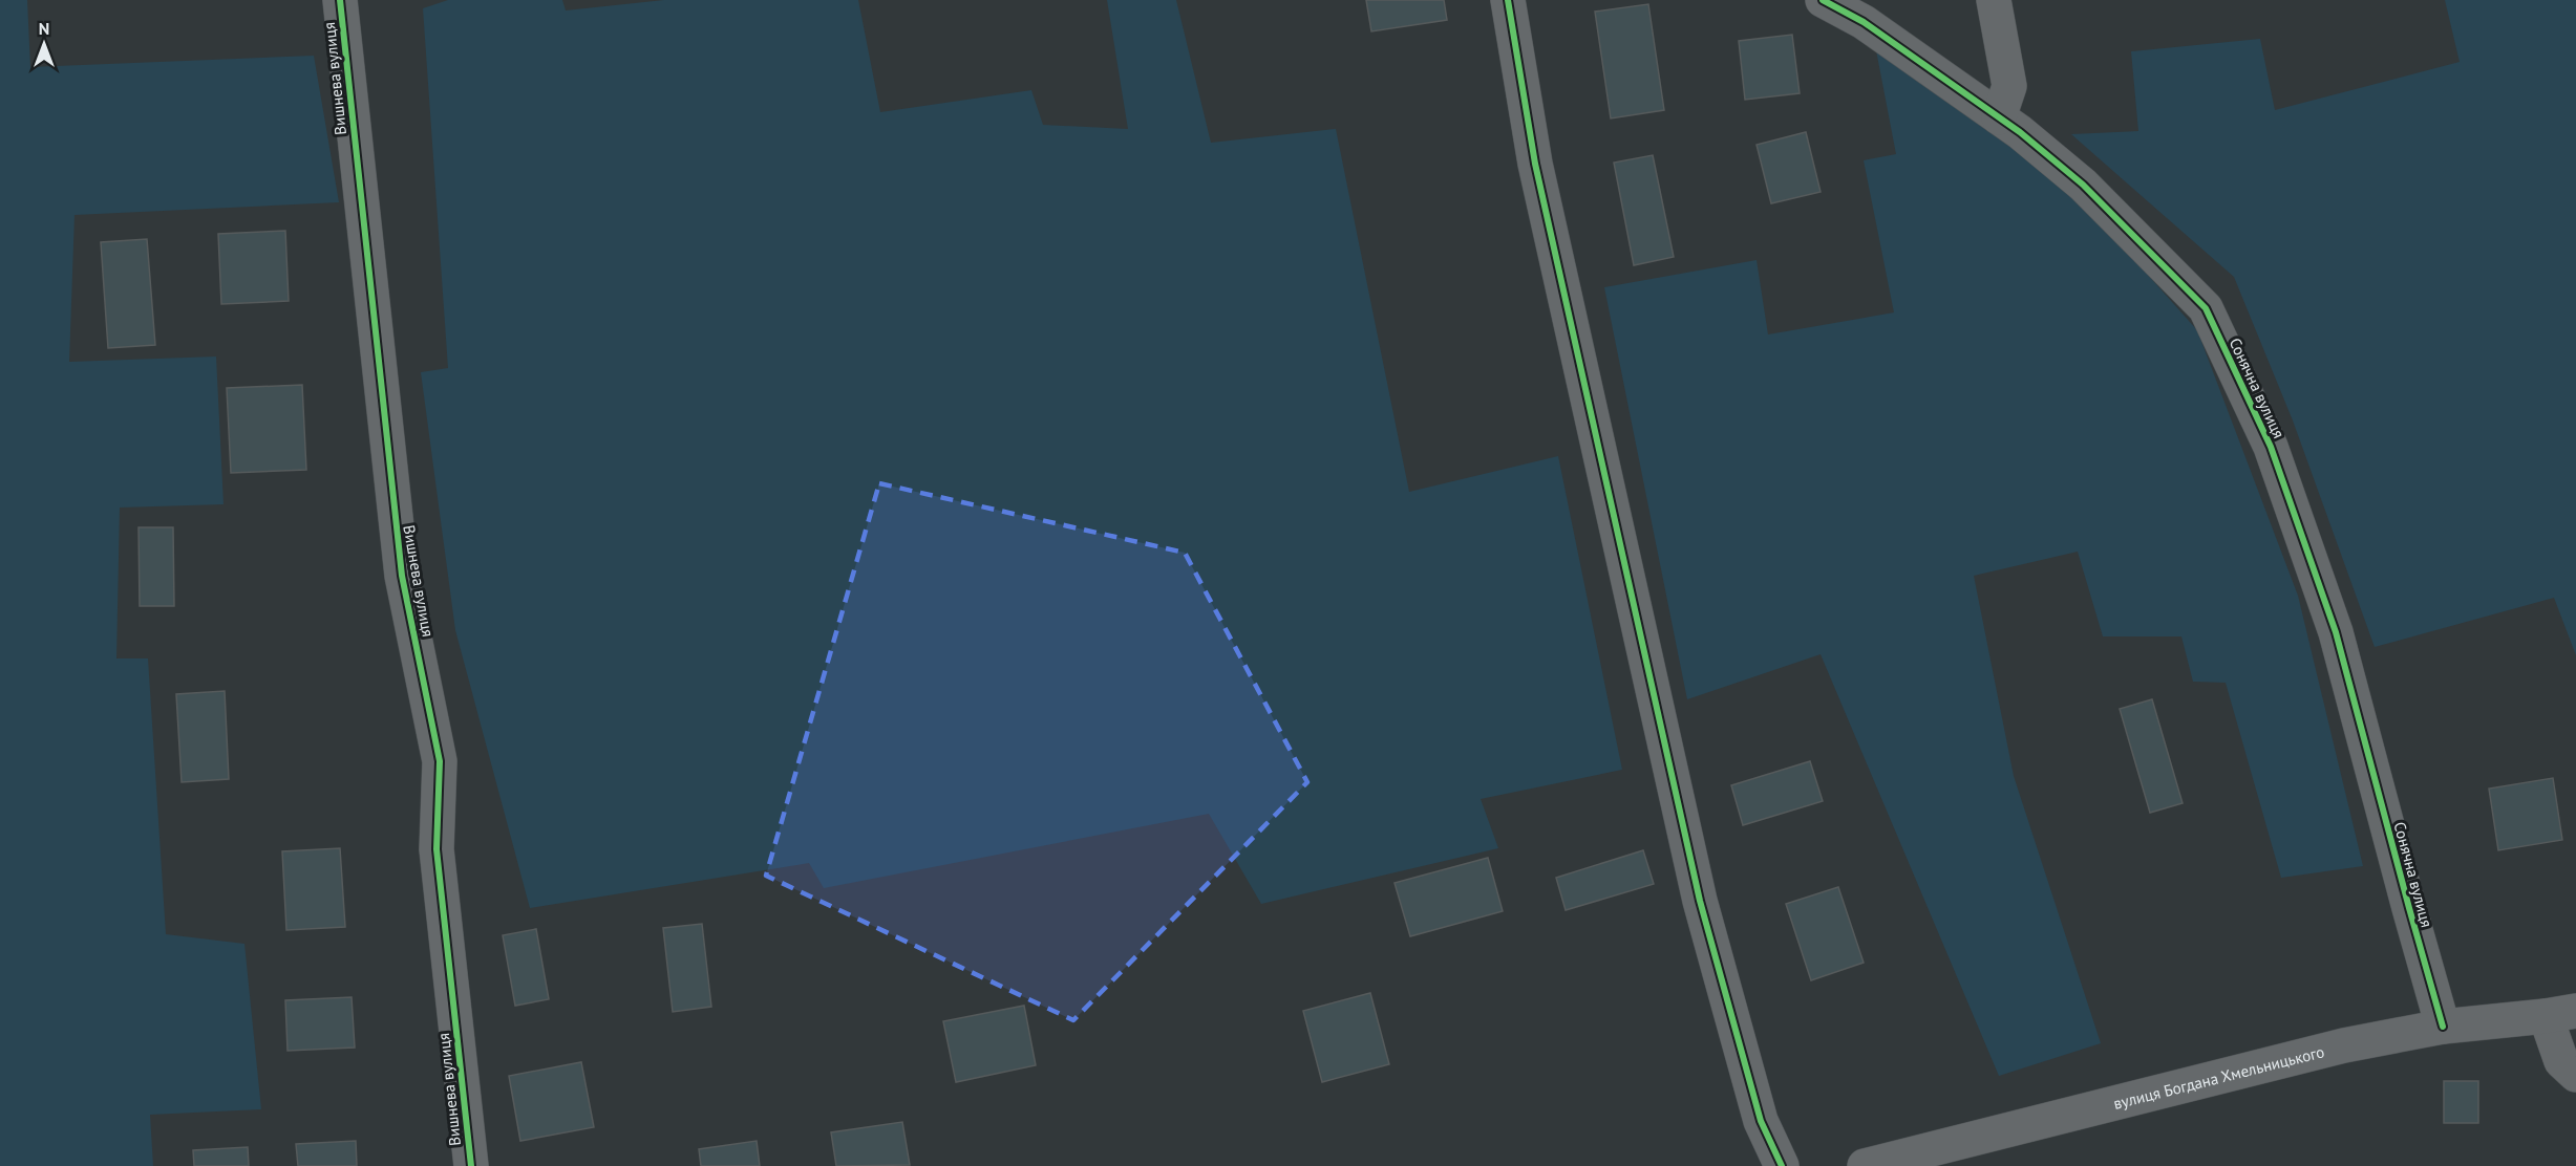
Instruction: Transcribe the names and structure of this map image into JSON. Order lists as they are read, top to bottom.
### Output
{
  "streets": {
    "street": ["Вишнева вулиця", "Сонячна вулиця", "вулиця Богдана Хмельницького"]
  },
  "crossings": [
    ["Сонячна вулиця", "вулиця Богдана Хмельницького"]
  ],
  "north": "top"
}
